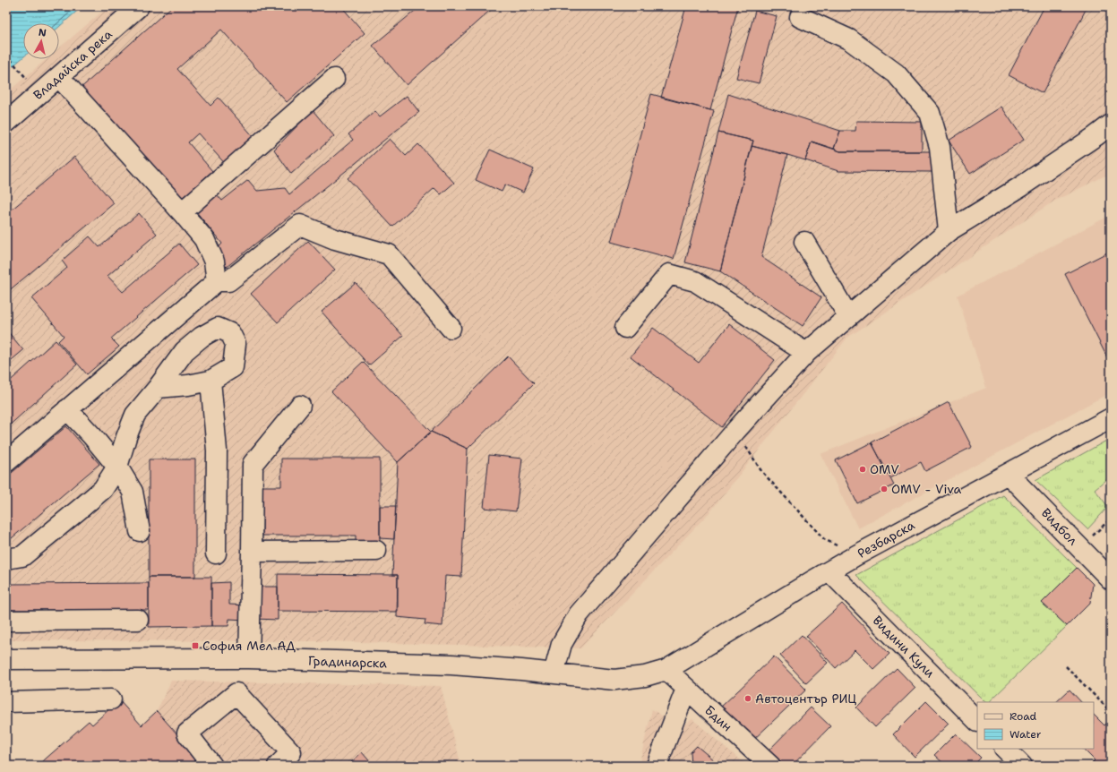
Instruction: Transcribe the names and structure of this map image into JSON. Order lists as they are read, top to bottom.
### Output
{
  "streets": {
    "street": [
      "Владайска река",
      "Видбол",
      "Резбарска",
      "Видини Кули",
      "Градинарска",
      "Бдин"
    ]
  },
  "crossings": [
    ["Видбол", "Резбарска"],
    ["Резбарска", "Видини Кули"],
    ["Резбарска", "Градинарска"],
    ["Резбарска", "Бдин"],
    ["Градинарска", "Бдин"]
  ],
  "places": {
    "other": ["OMV", "OMV - Viva", "Автоцентър РИЦ"],
    "transit": ["София Мел АД"]
  },
  "legend": ["Road", "Water"],
  "north": "top"
}
